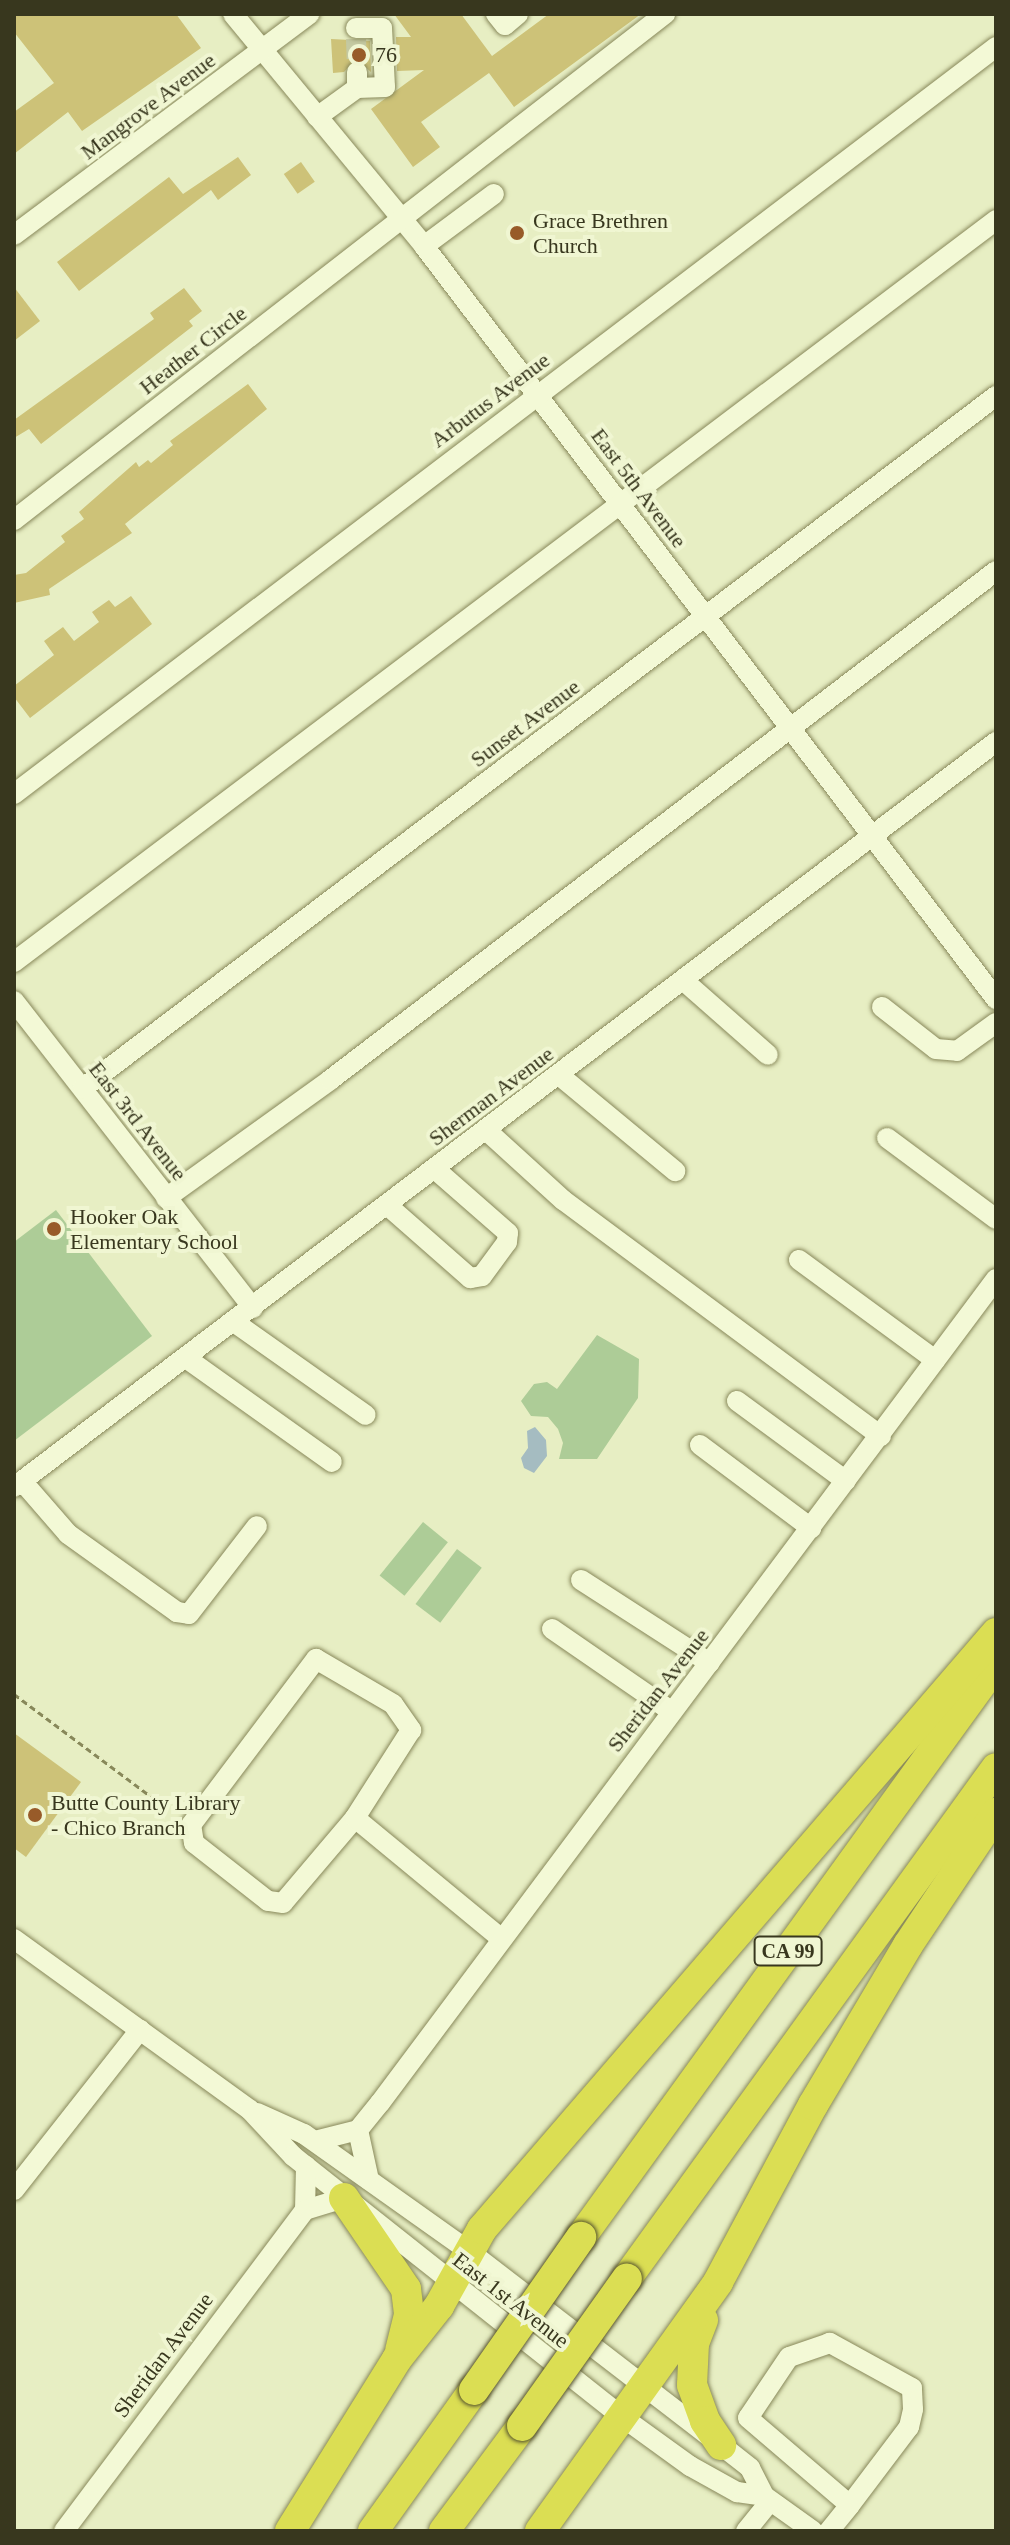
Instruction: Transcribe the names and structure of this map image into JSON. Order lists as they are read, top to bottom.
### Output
{
  "streets": {
    "highway": ["CA 99"],
    "street": [
      "Mangrove Avenue",
      "Heather Circle",
      "Arbutus Avenue",
      "East 5th Avenue",
      "Sunset Avenue",
      "Sherman Avenue",
      "East 3rd Avenue",
      "Sheridan Avenue",
      "East 1st Avenue"
    ]
  },
  "crossings": [
    ["Mangrove Avenue", "East 5th Avenue"],
    ["Heather Circle", "East 5th Avenue"],
    ["Arbutus Avenue", "East 5th Avenue"],
    ["East 5th Avenue", "Sunset Avenue"],
    ["East 5th Avenue", "Sherman Avenue"],
    ["Sunset Avenue", "East 3rd Avenue"],
    ["Sherman Avenue", "East 3rd Avenue"]
  ],
  "places": [
    "76",
    "Grace Brethren Church",
    "Hooker Oak Elementary School",
    "Butte County Library - Chico Branch"
  ]
}
